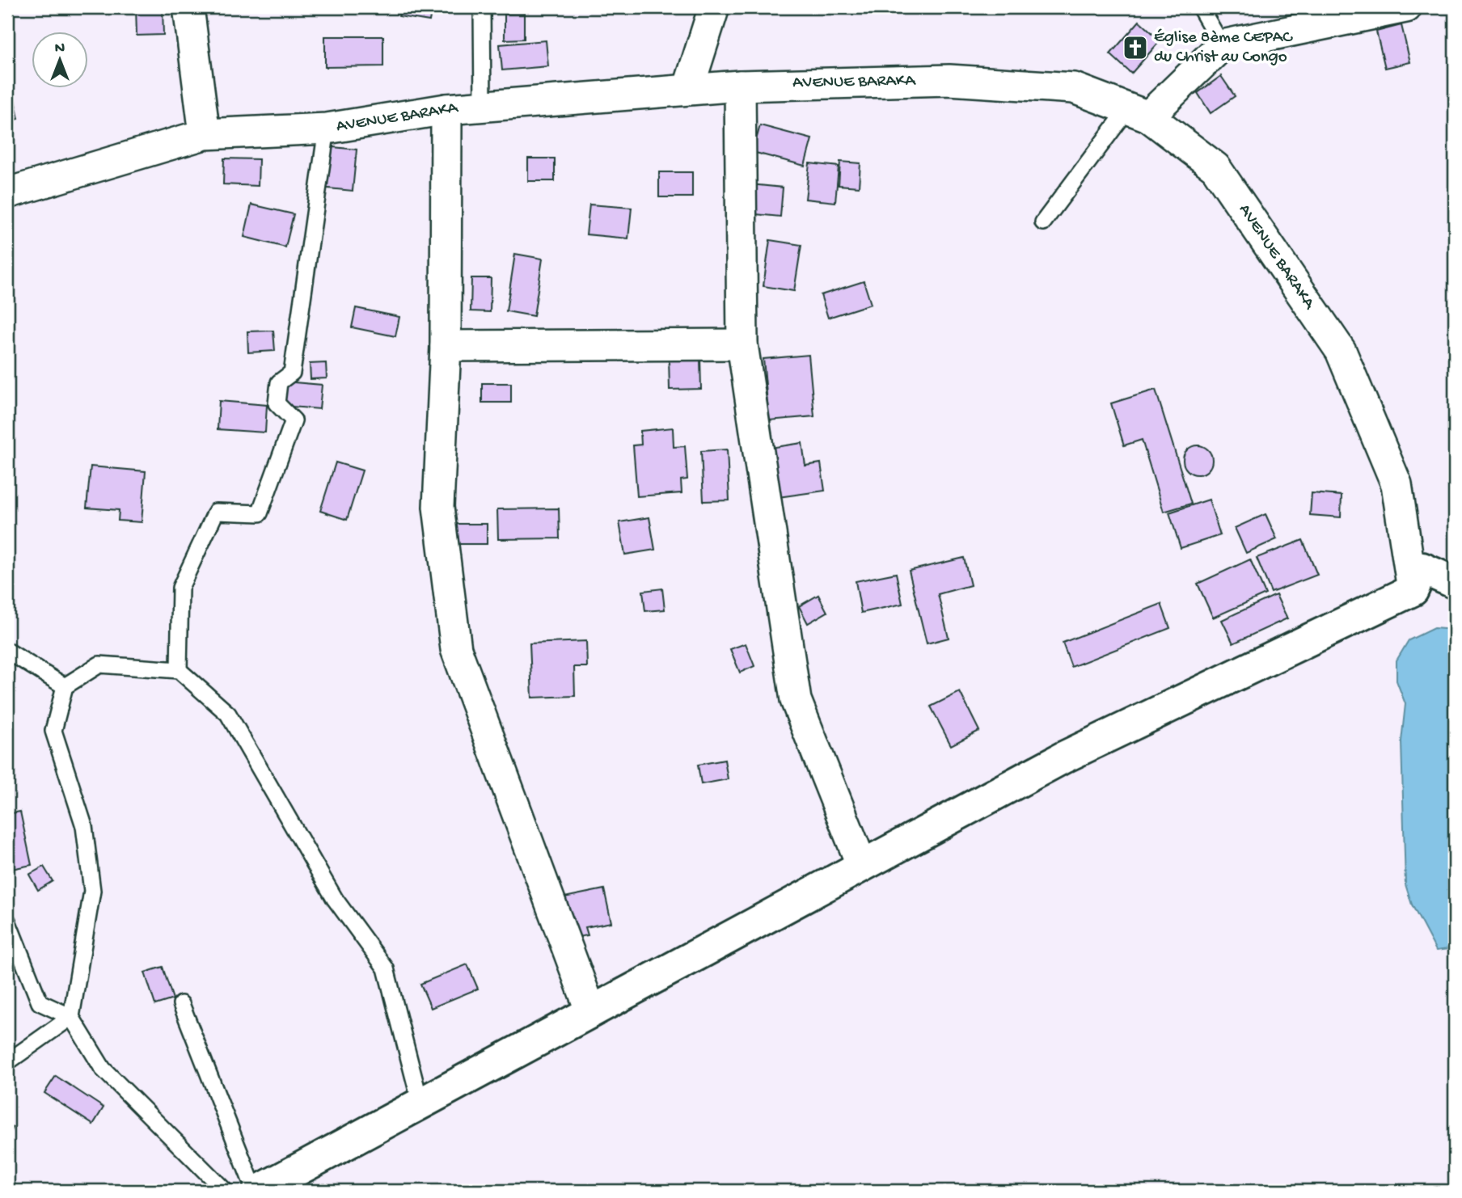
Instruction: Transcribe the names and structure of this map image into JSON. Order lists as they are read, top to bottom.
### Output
{
  "streets": {
    "street": ["AVENUE BARAKA"]
  },
  "places": {
    "church": ["Église 8ème CEPAC du Christ au Congo"]
  },
  "north": "top"
}
